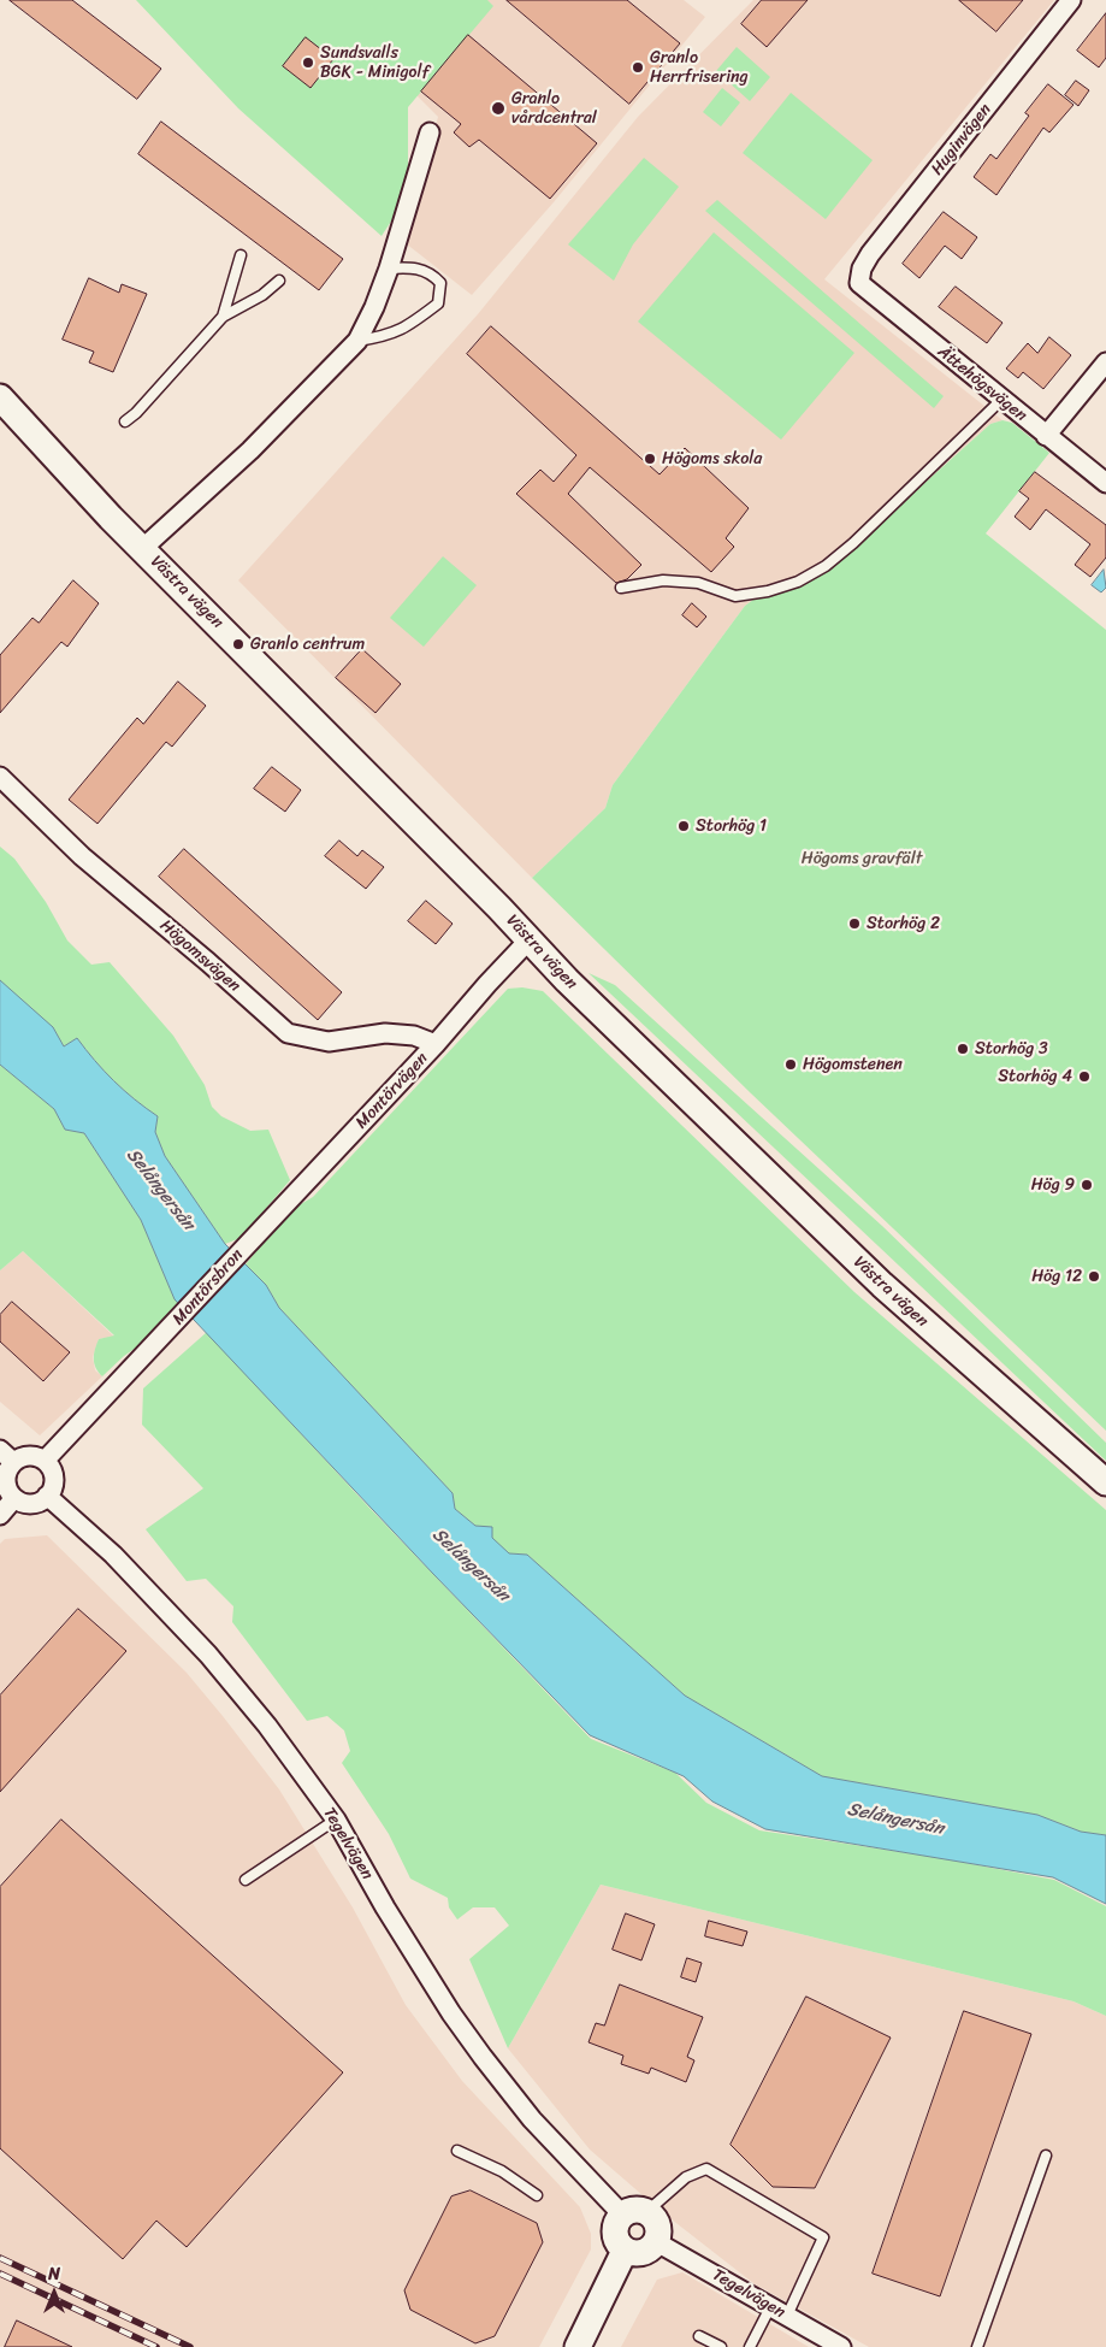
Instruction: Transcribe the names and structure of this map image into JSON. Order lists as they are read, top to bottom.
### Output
{
  "streets": {
    "street": [
      "Huginvägen",
      "Ättehögsvägen",
      "Västra vägen",
      "Högomsvägen",
      "Montörvägen",
      "Montörsbron",
      "Tegelvägen"
    ]
  },
  "crossings": [
    ["Huginvägen", "Ättehögsvägen"],
    ["Västra vägen", "Montörvägen"],
    ["Högomsvägen", "Montörvägen"],
    ["Montörvägen", "Montörsbron"],
    ["Montörsbron", "Tegelvägen"]
  ],
  "water": ["Selångersån"],
  "parks": ["Högoms gravfält"],
  "places": [
    "Sundsvalls BGK - Minigolf",
    "Granlo Herrfrisering",
    "Granlo vårdcentral",
    "Högoms skola",
    "Granlo centrum",
    "Storhög 1",
    "Storhög 2",
    "Storhög 3",
    "Högomstenen",
    "Storhög 4",
    "Hög 9",
    "Hög 12"
  ],
  "north": "top"
}
